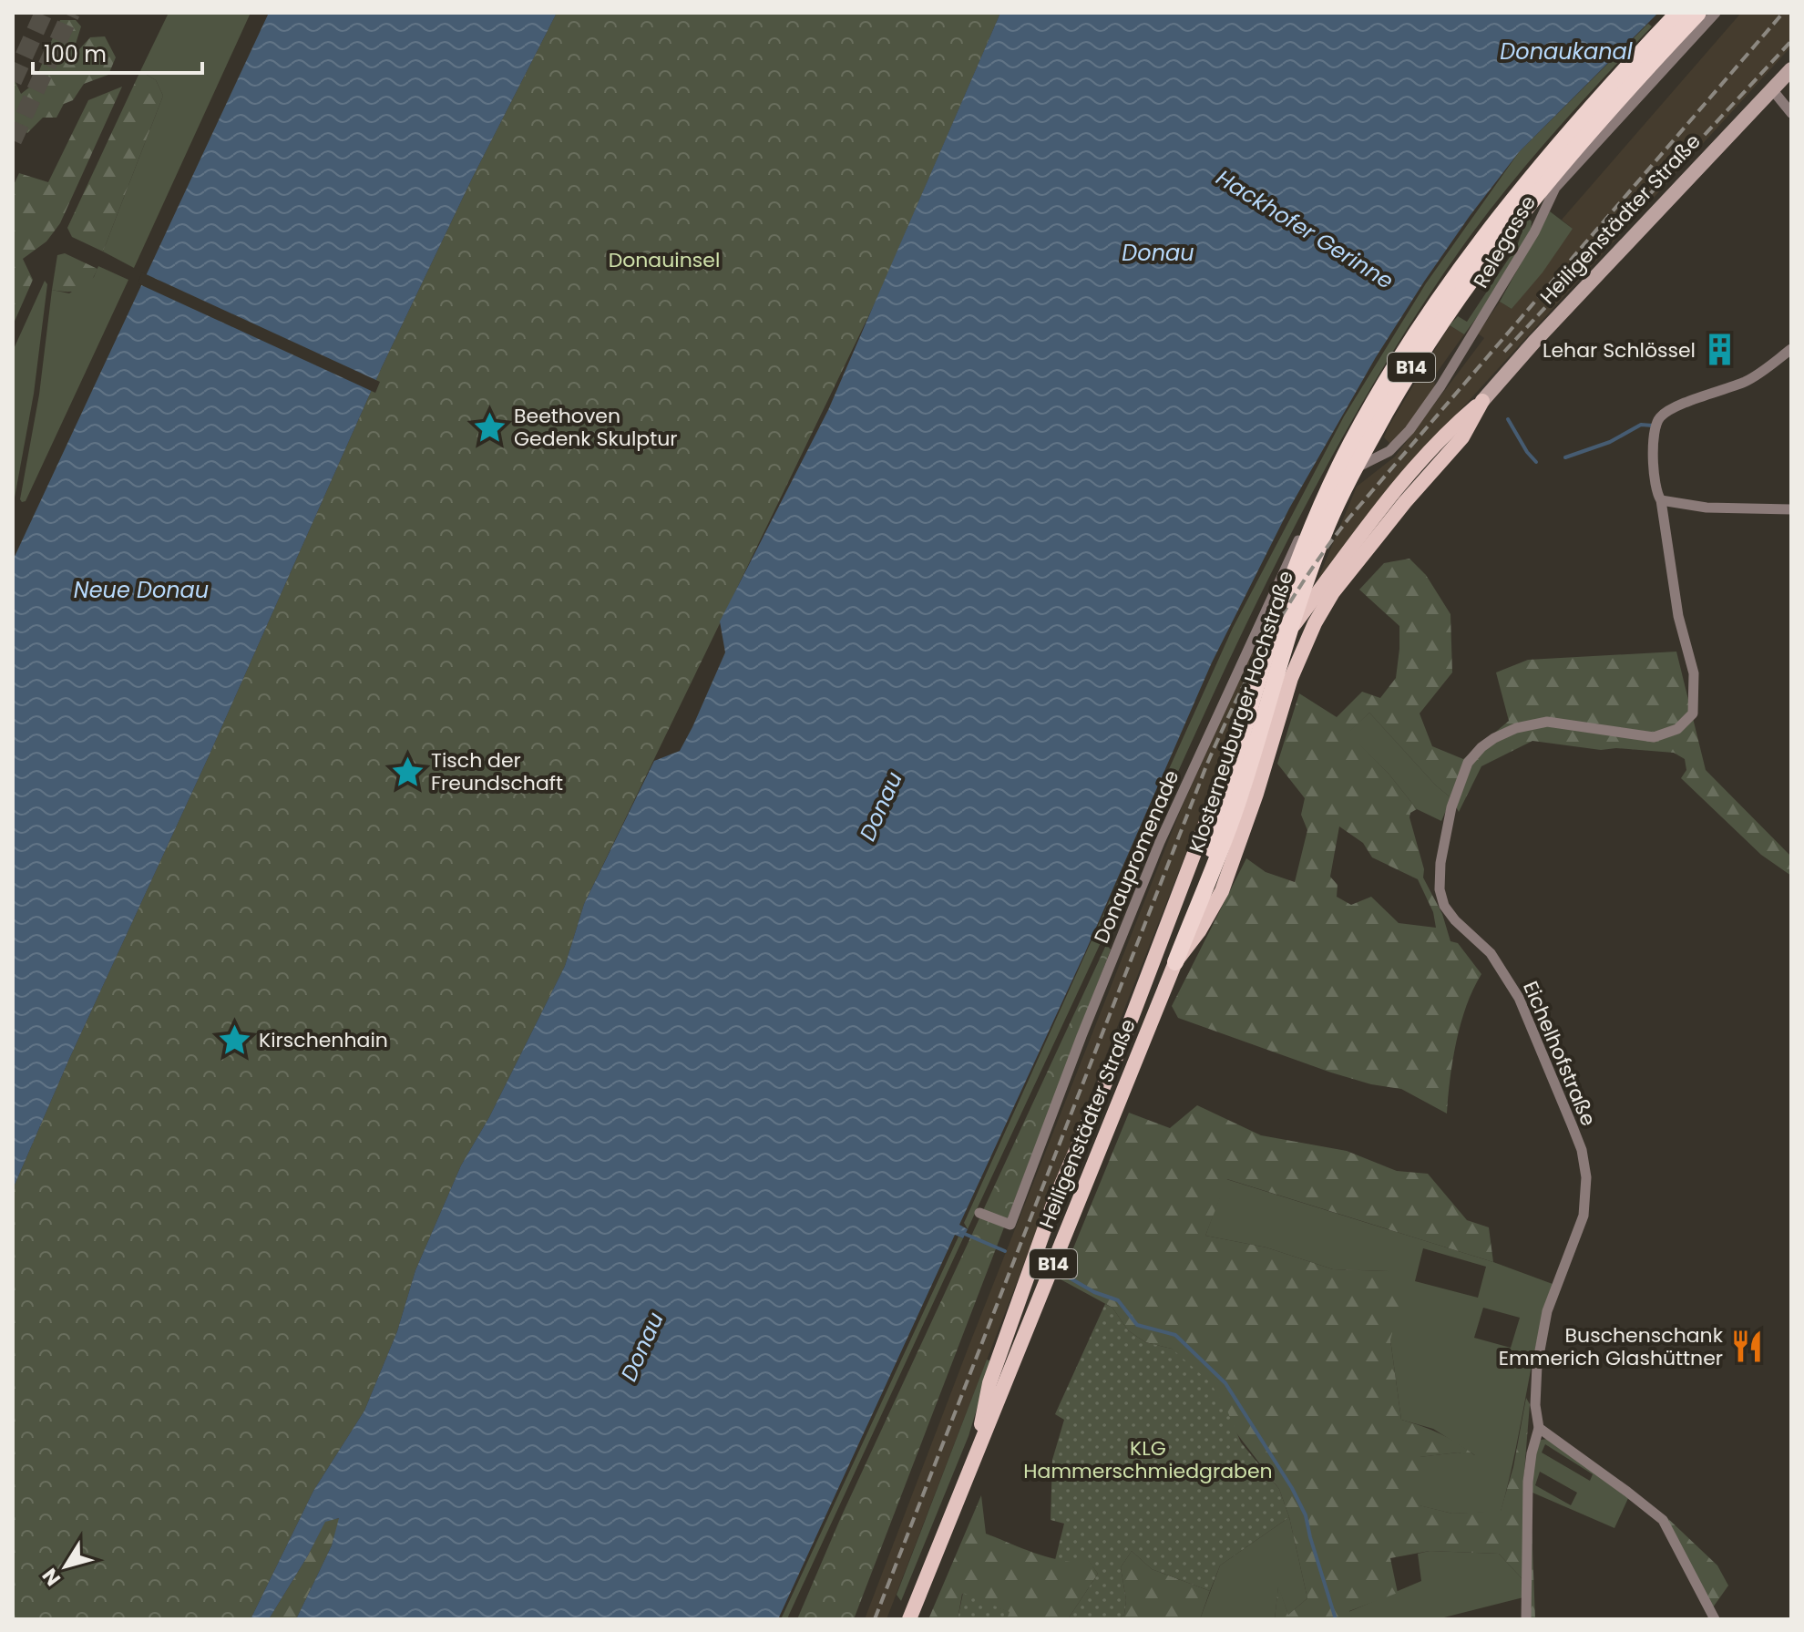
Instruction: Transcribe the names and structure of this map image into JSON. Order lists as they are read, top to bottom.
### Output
{
  "streets": {
    "highway": ["Heiligenstädter Straße", "B14", "Klosterneuburger Hochstraße"],
    "street": ["Relegasse", "Donaupromenade", "Eichelhofstraße"]
  },
  "crossings": [
    ["Heiligenstädter Straße", "Klosterneuburger Hochstraße"],
    ["Relegasse", "Donaupromenade"]
  ],
  "water": [
    "Donaukanal",
    "Hackhofer Gerinne",
    "Donau",
    "Neue Donau"
  ],
  "parks": ["Donauinsel", "KLG Hammerschmiedgraben"],
  "places": {
    "building": ["Lehar Schlössel"],
    "place": ["Beethoven Gedenk Skulptur", "Tisch der Freundschaft", "Kirschenhain"],
    "restaurant": ["Buschenschank Emmerich Glashüttner"]
  },
  "scale_bar": "100 m",
  "north": "bottom left"
}
